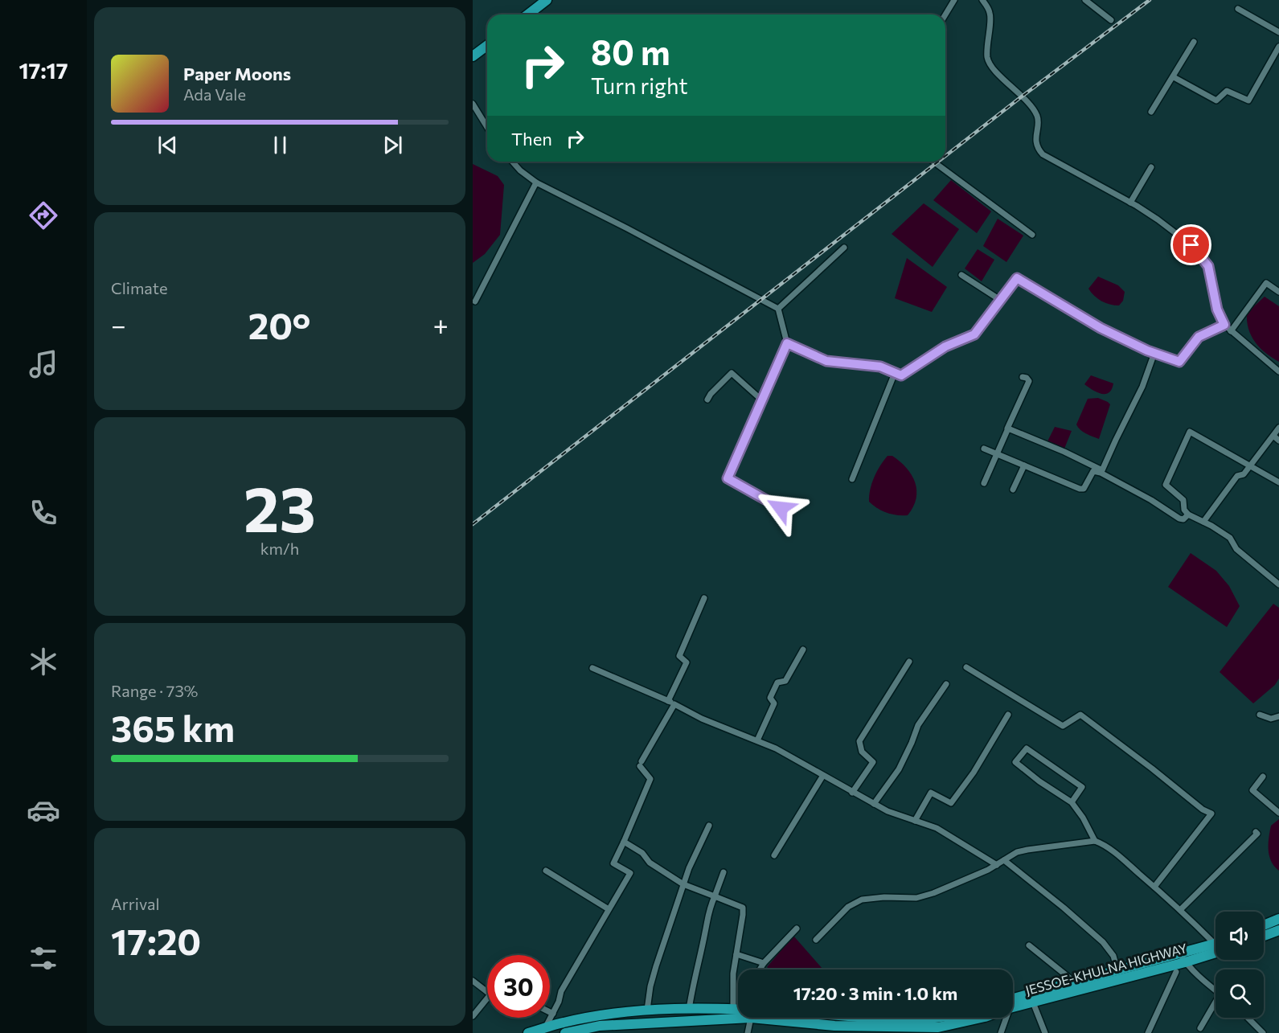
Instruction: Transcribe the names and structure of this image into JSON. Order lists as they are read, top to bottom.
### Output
{
  "streets": {
    "highway": ["JESSOE-KHULNA HIGHWAY"]
  },
  "page": {
    "tabs": "17:17",
    "turn": ["80 m", "Turn right"],
    "song": ["Paper Moons", "Ada Vale"],
    "then": "Then",
    "tile": [
      "Climate",
      ["23", "km/h"],
      ["Range · 73%", "365 km"],
      ["Arrival", "17:20"]
    ],
    "heat": ["−", "20°", "+"],
    "limit": "30",
    "trip": "17:20 · 3 min · 1.0 km"
  }
}
